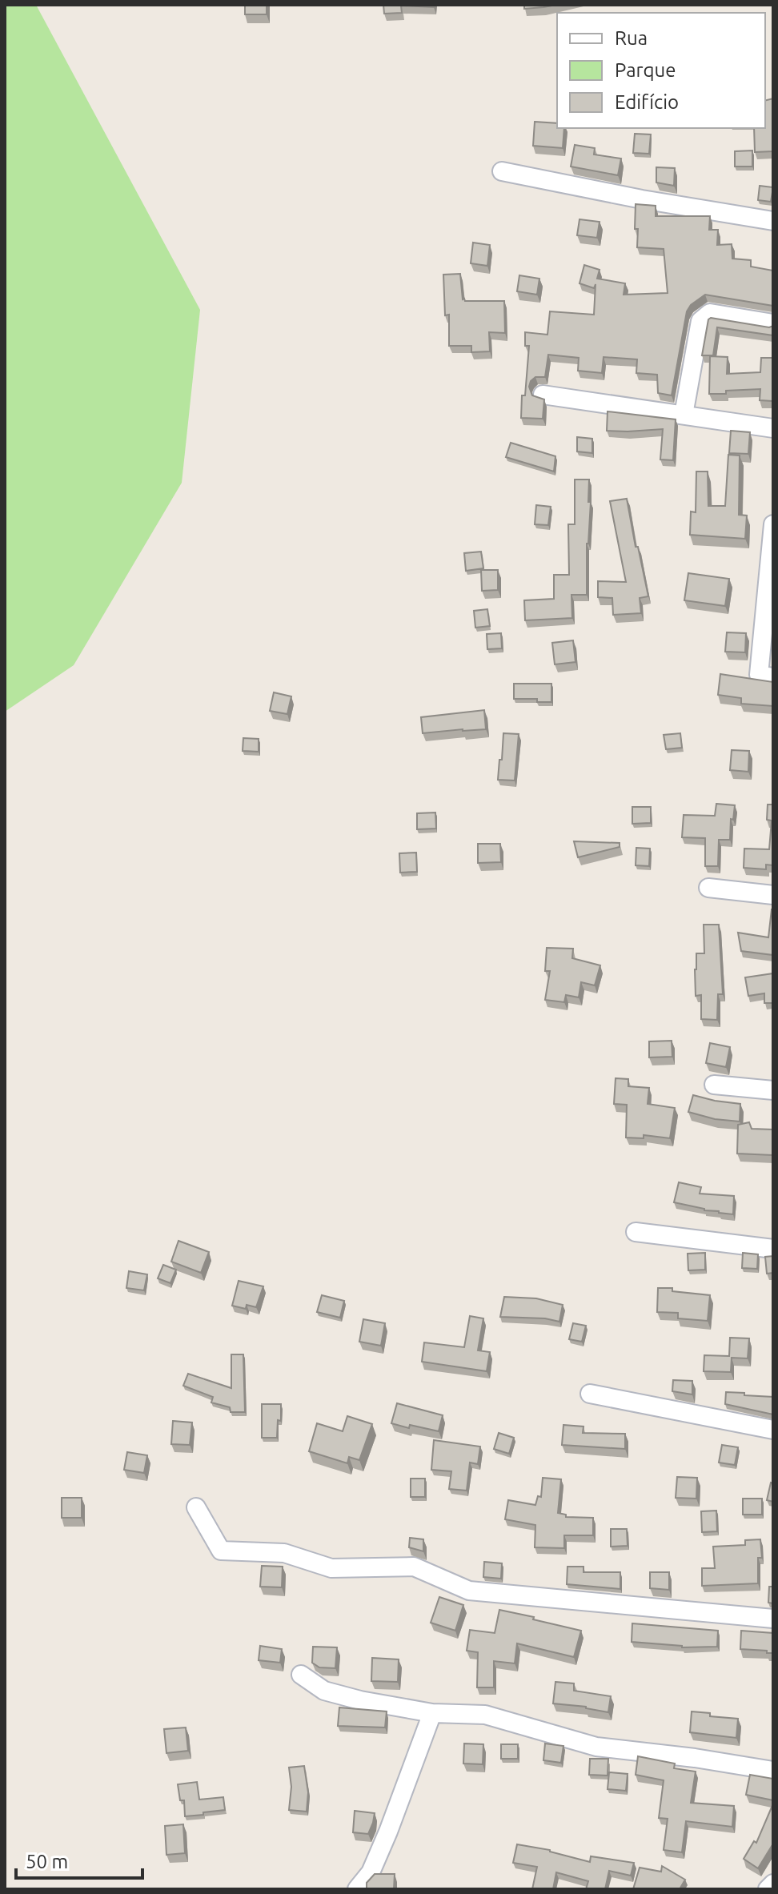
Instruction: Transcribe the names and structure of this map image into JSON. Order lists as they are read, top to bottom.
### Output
{
  "legend": ["Rua", "Parque", "Edifício"],
  "scale_bar": "50 m"
}
